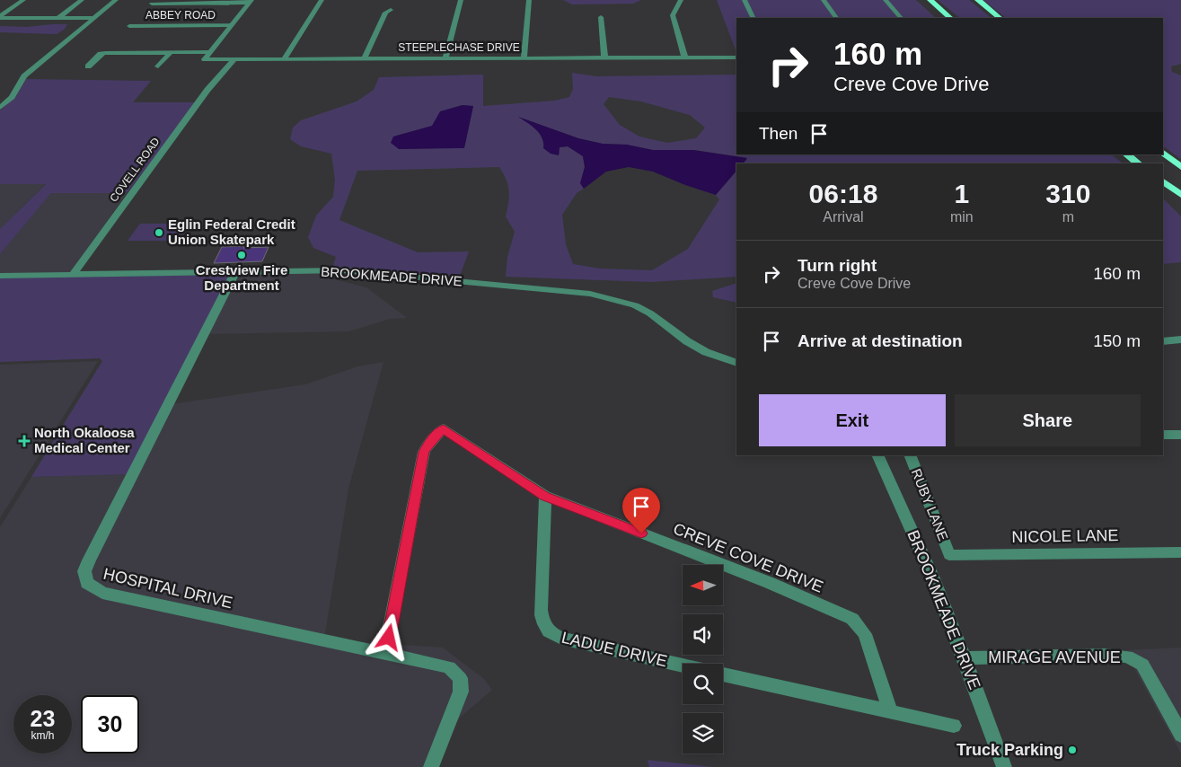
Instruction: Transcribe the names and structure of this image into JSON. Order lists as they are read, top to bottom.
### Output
{
  "streets": {
    "street": [
      "ABBEY ROAD",
      "STEEPLECHASE DRIVE",
      "COVELL ROAD",
      "BROOKMEADE DRIVE",
      "RUBY LANE",
      "NICOLE LANE",
      "CREVE COVE DRIVE",
      "HOSPITAL DRIVE",
      "LADUE DRIVE",
      "MIRAGE AVENUE"
    ]
  },
  "crossings": [
    ["STEEPLECHASE DRIVE", "COVELL ROAD"],
    ["COVELL ROAD", "BROOKMEADE DRIVE"],
    ["BROOKMEADE DRIVE", "HOSPITAL DRIVE"],
    ["BROOKMEADE DRIVE", "MIRAGE AVENUE"],
    ["RUBY LANE", "NICOLE LANE"],
    ["CREVE COVE DRIVE", "HOSPITAL DRIVE"],
    ["CREVE COVE DRIVE", "LADUE DRIVE"]
  ],
  "places": {
    "other": ["Eglin Federal Credit Union Skatepark", "Crestview Fire Department", "Truck Parking"],
    "health": ["North Okaloosa Medical Center"]
  },
  "north": "left",
  "page": {
    "turn": ["160 m", "Creve Cove Drive"],
    "then": "Then",
    "eta": [
      "06:18",
      "Arrival",
      "1",
      "min",
      "310",
      "m"
    ],
    "list": [
      {
        "name": "Turn right",
        "note": "Creve Cove Drive",
        "value": "160 m"
      },
      {
        "name": "Arrive at destination",
        "value": "150 m"
      }
    ],
    "buttons": ["Exit", "Share"],
    "speed": "23 km/h",
    "limit": "30"
  }
}
